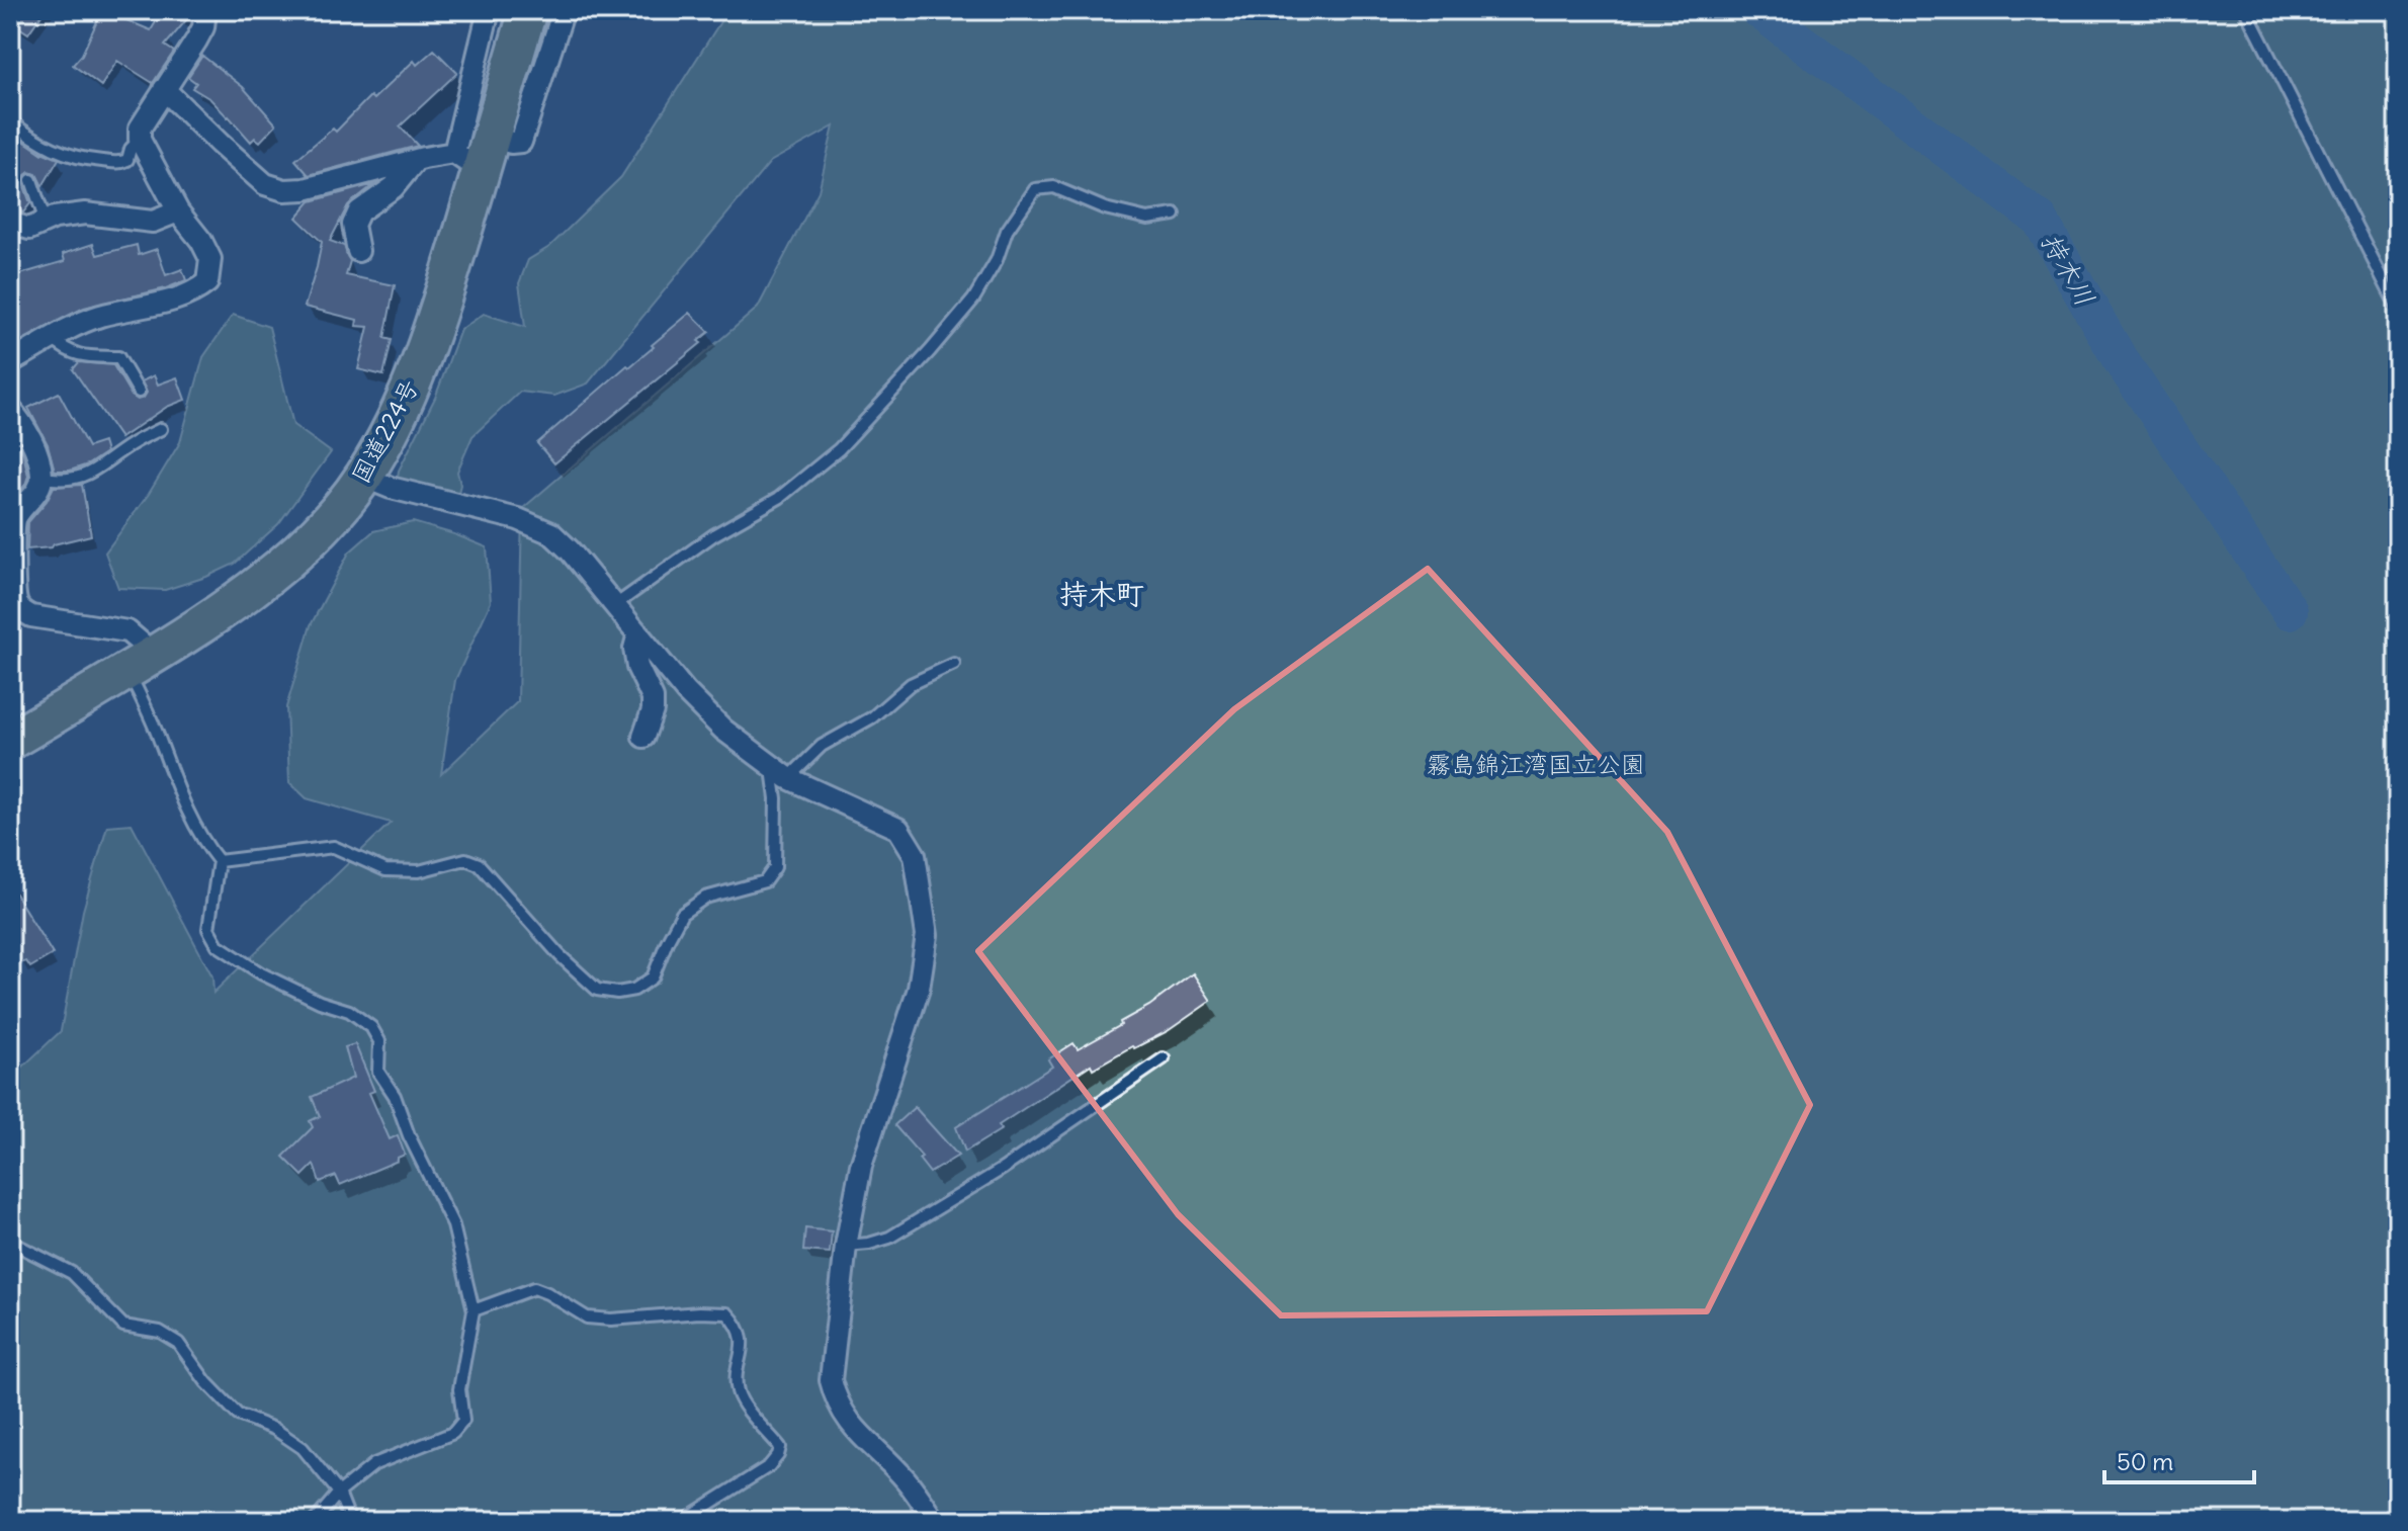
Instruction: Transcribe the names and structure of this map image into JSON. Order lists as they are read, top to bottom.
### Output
{
  "streets": {
    "highway": ["国道224号"]
  },
  "districts": ["持木町"],
  "water": ["持木川"],
  "parks": ["霧島錦江湾国立公園"],
  "scale_bar": "50 m"
}
